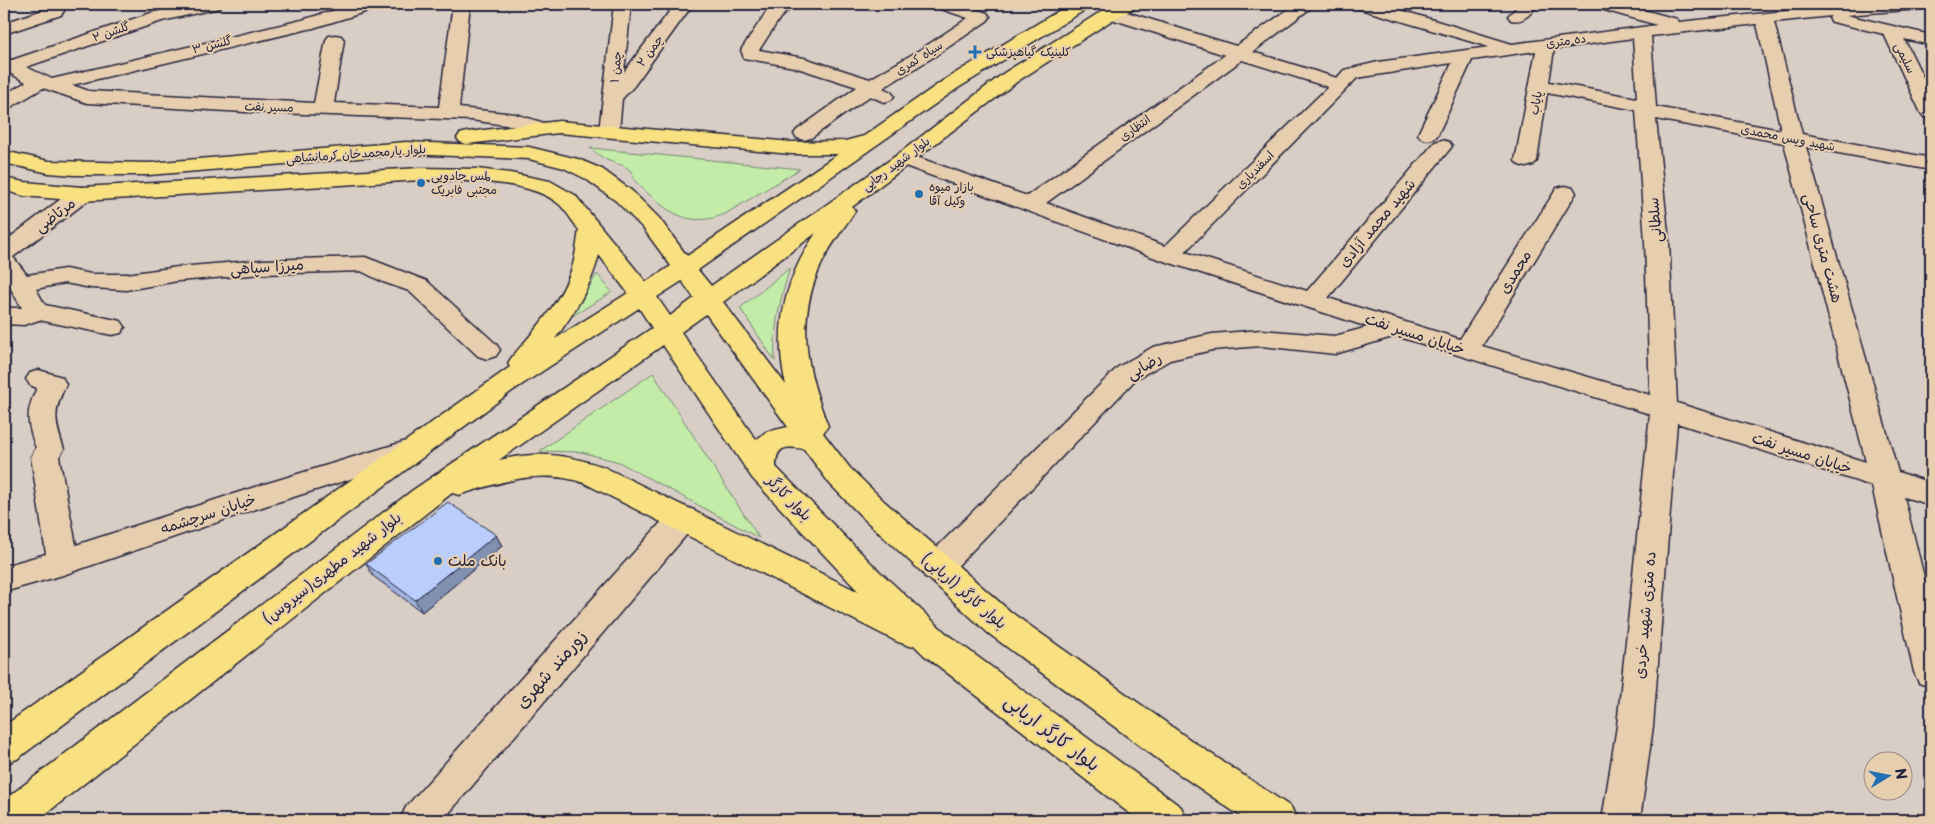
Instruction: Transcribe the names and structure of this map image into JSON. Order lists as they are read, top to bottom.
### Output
{
  "streets": {
    "main road": [
      "بلوار یارمحمدخان کرمانشاهی",
      "بلوار شهید رجایی",
      "بلوار کارگر",
      "بلوار شهید مطهری(سیروس)",
      "بلوار کارگر (اربابی)",
      "بلوار کارگر اربابی"
    ],
    "street": [
      "گلشن ۲",
      "ده متری",
      "گلشن ۳",
      "چمن ۲",
      "سیاه کمری",
      "سلیمی",
      "چمن ۱",
      "پایاب",
      "مسیر نفت",
      "انتظاری",
      "شهید ویس محمدی",
      "اسفندیاری",
      "مرتاضی",
      "سلطانی",
      "شهید محمد آزادی",
      "هشت متری ساحی",
      "میرزا سپاهی",
      "محمدی",
      "خیابان مسیر نفت",
      "رضایی",
      "خیابان سرچشمه",
      "ده متری شهید خردی",
      "زورمند شهری"
    ]
  },
  "crossings": [
    ["گلشن ۲", "مسیر نفت"],
    ["ده متری", "پایاب"],
    ["ده متری", "اسفندیاری"],
    ["ده متری", "سلطانی"],
    ["ده متری", "شهید محمد آزادی"],
    ["ده متری", "هشت متری ساحی"],
    ["گلشن ۳", "مسیر نفت"],
    ["چمن ۲", "چمن ۱"],
    ["پایاب", "شهید ویس محمدی"],
    ["انتظاری", "خیابان مسیر نفت"],
    ["شهید ویس محمدی", "سلطانی"],
    ["شهید ویس محمدی", "هشت متری ساحی"],
    ["بلوار یارمحمدخان کرمانشاهی", "بلوار شهید رجایی"],
    ["بلوار یارمحمدخان کرمانشاهی", "مرتاضی"],
    ["بلوار یارمحمدخان کرمانشاهی", "بلوار کارگر"],
    ["بلوار یارمحمدخان کرمانشاهی", "بلوار شهید مطهری(سیروس)"],
    ["بلوار یارمحمدخان کرمانشاهی", "بلوار کارگر (اربابی)"],
    ["بلوار شهید رجایی", "خیابان مسیر نفت"],
    ["بلوار شهید رجایی", "بلوار کارگر"],
    ["بلوار شهید رجایی", "بلوار شهید مطهری(سیروس)"],
    ["بلوار شهید رجایی", "بلوار کارگر (اربابی)"],
    ["اسفندیاری", "خیابان مسیر نفت"],
    ["سلطانی", "خیابان مسیر نفت"],
    ["سلطانی", "ده متری شهید خردی"],
    ["شهید محمد آزادی", "خیابان مسیر نفت"],
    ["هشت متری ساحی", "خیابان مسیر نفت"],
    ["محمدی", "خیابان مسیر نفت"],
    ["خیابان مسیر نفت", "رضایی"],
    ["خیابان مسیر نفت", "ده متری شهید خردی"],
    ["رضایی", "بلوار کارگر (اربابی)"],
    ["بلوار کارگر", "بلوار شهید مطهری(سیروس)"],
    ["بلوار کارگر", "بلوار کارگر اربابی"]
  ],
  "places": {
    "health": ["کلینیک گیاهپزشکی"],
    "other": ["لمس جادویی مجتبی فابریک", "بازار میوه وکیل آقا", "بانک ملت"]
  },
  "north": "right"
}
